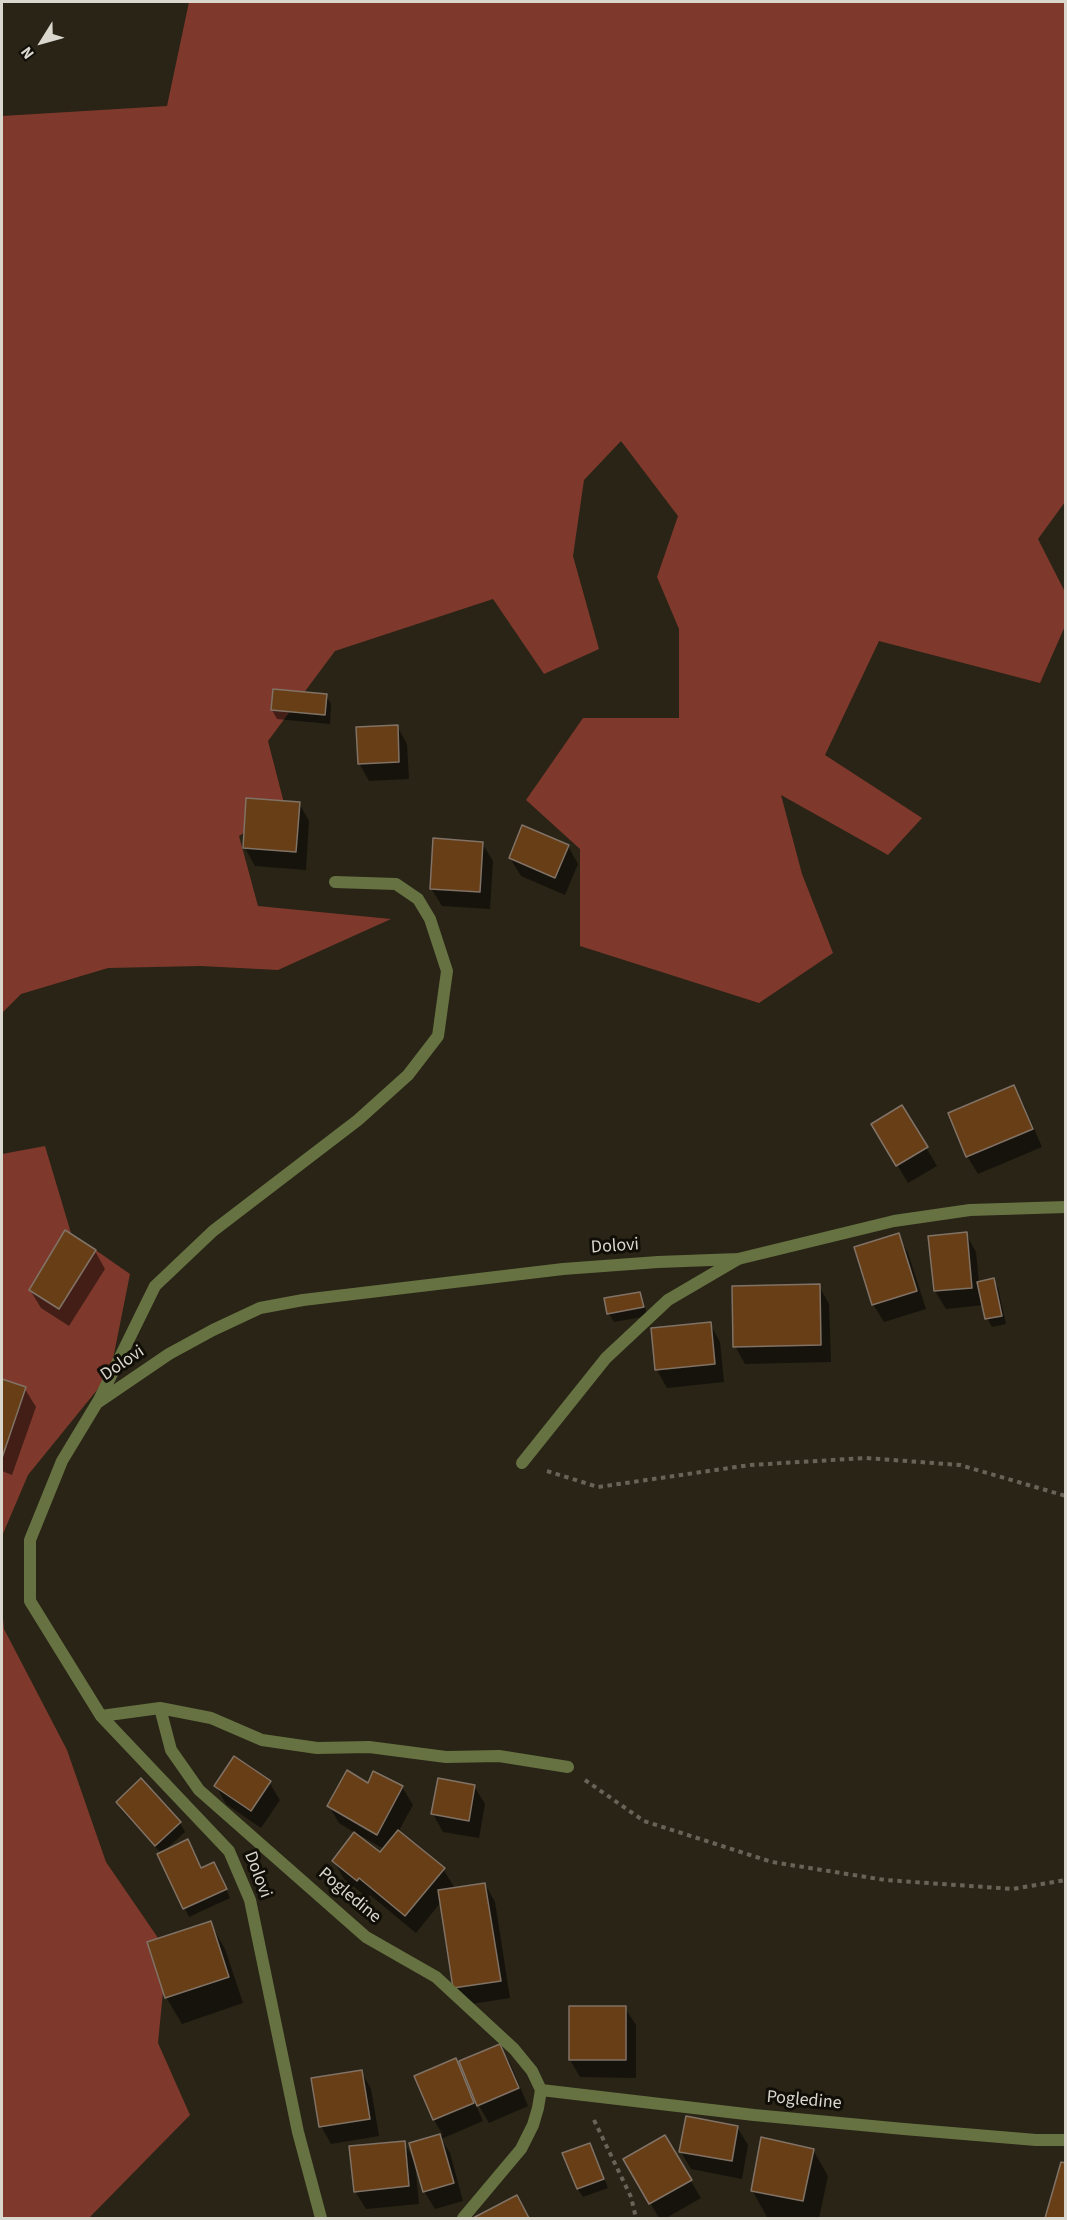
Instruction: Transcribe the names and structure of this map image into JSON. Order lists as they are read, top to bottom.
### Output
{
  "streets": {
    "street": ["Dolovi", "Pogledine"]
  },
  "north": "bottom left"
}
